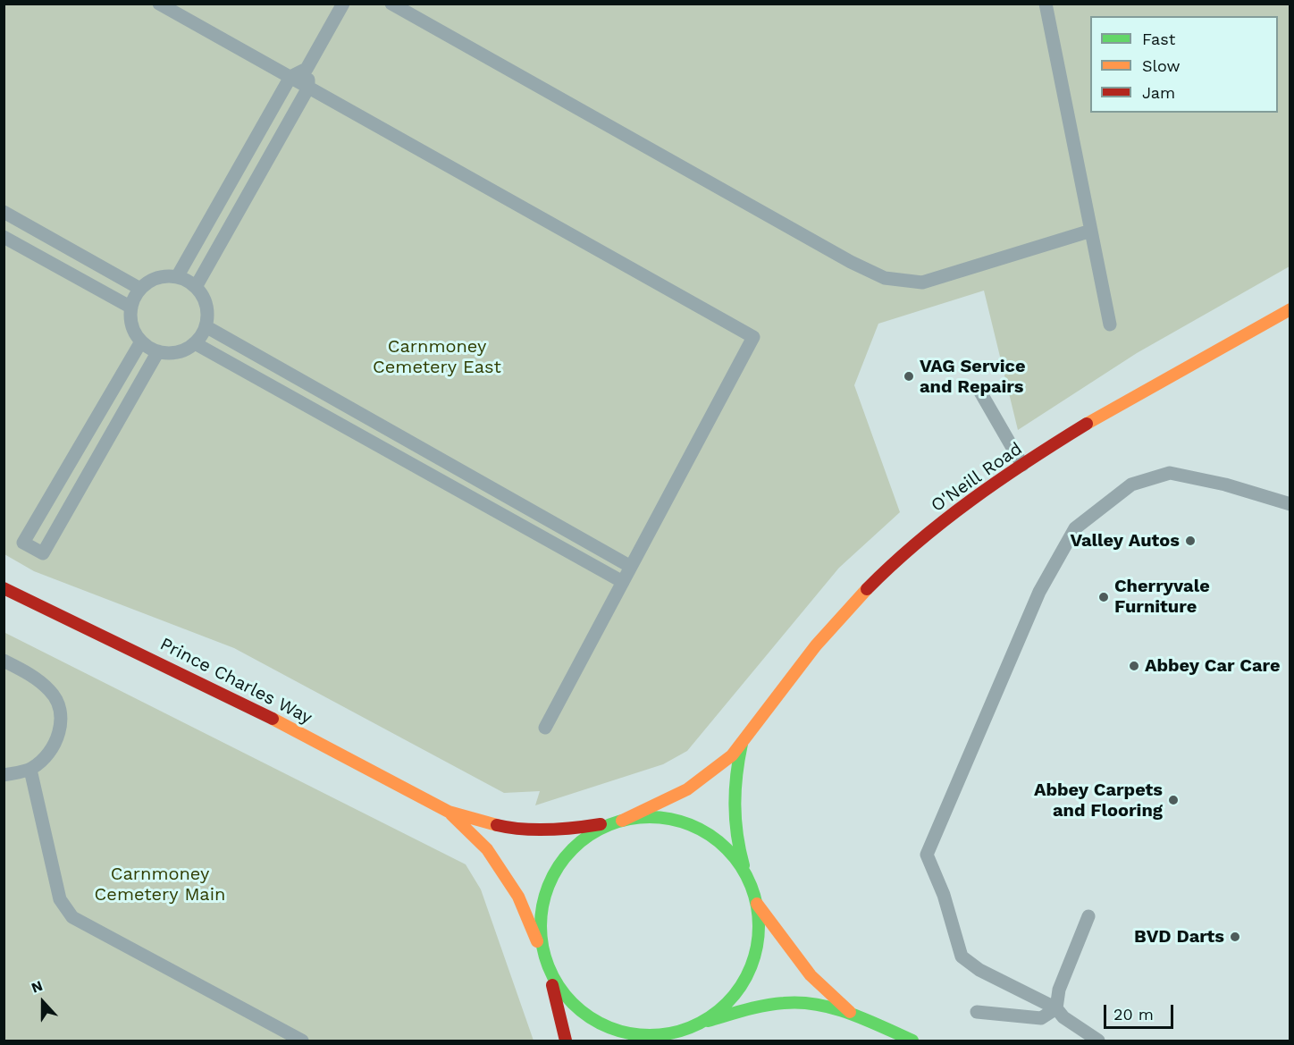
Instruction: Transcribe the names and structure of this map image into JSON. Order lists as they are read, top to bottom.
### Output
{
  "streets": {
    "main road": ["O'Neill Road", "Prince Charles Way"]
  },
  "crossings": [
    ["O'Neill Road", "Prince Charles Way"]
  ],
  "parks": ["Carnmoney Cemetery East", "Carnmoney Cemetery Main"],
  "places": [
    "VAG Service and Repairs",
    "Valley Autos",
    "Cherryvale Furniture",
    "Abbey Car Care",
    "Abbey Carpets and Flooring",
    "BVD Darts"
  ],
  "legend": ["Fast", "Slow", "Jam"],
  "scale_bar": "20 m",
  "north": "top"
}
